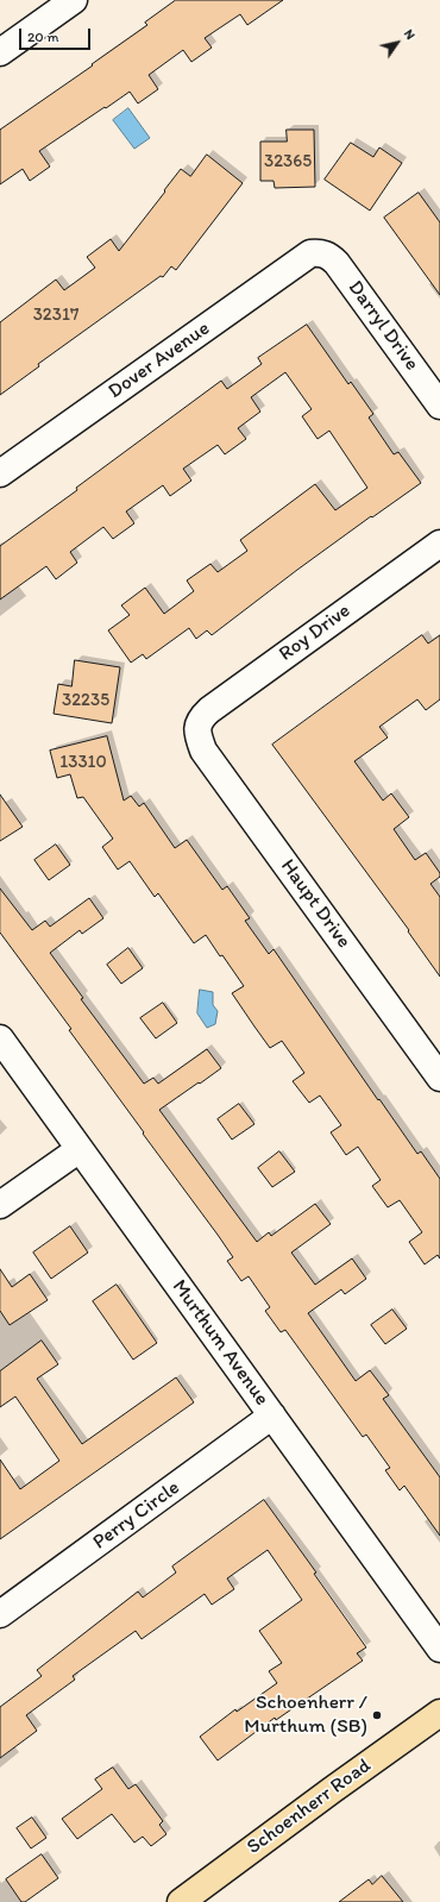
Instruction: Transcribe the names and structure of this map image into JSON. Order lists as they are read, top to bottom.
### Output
{
  "streets": {
    "main road": ["Schoenherr Road"],
    "street": [
      "Darryl Drive",
      "Dover Avenue",
      "Roy Drive",
      "Haupt Drive",
      "Murthum Avenue",
      "Perry Circle"
    ]
  },
  "crossings": [
    ["Darryl Drive", "Dover Avenue"],
    ["Roy Drive", "Haupt Drive"],
    ["Murthum Avenue", "Perry Circle"]
  ],
  "places": ["Schoenherr / Murthum (SB)"],
  "house_numbers": [
    "32365",
    "32317",
    "32235",
    "13310"
  ],
  "scale_bar": "20 m",
  "north": "top right"
}
